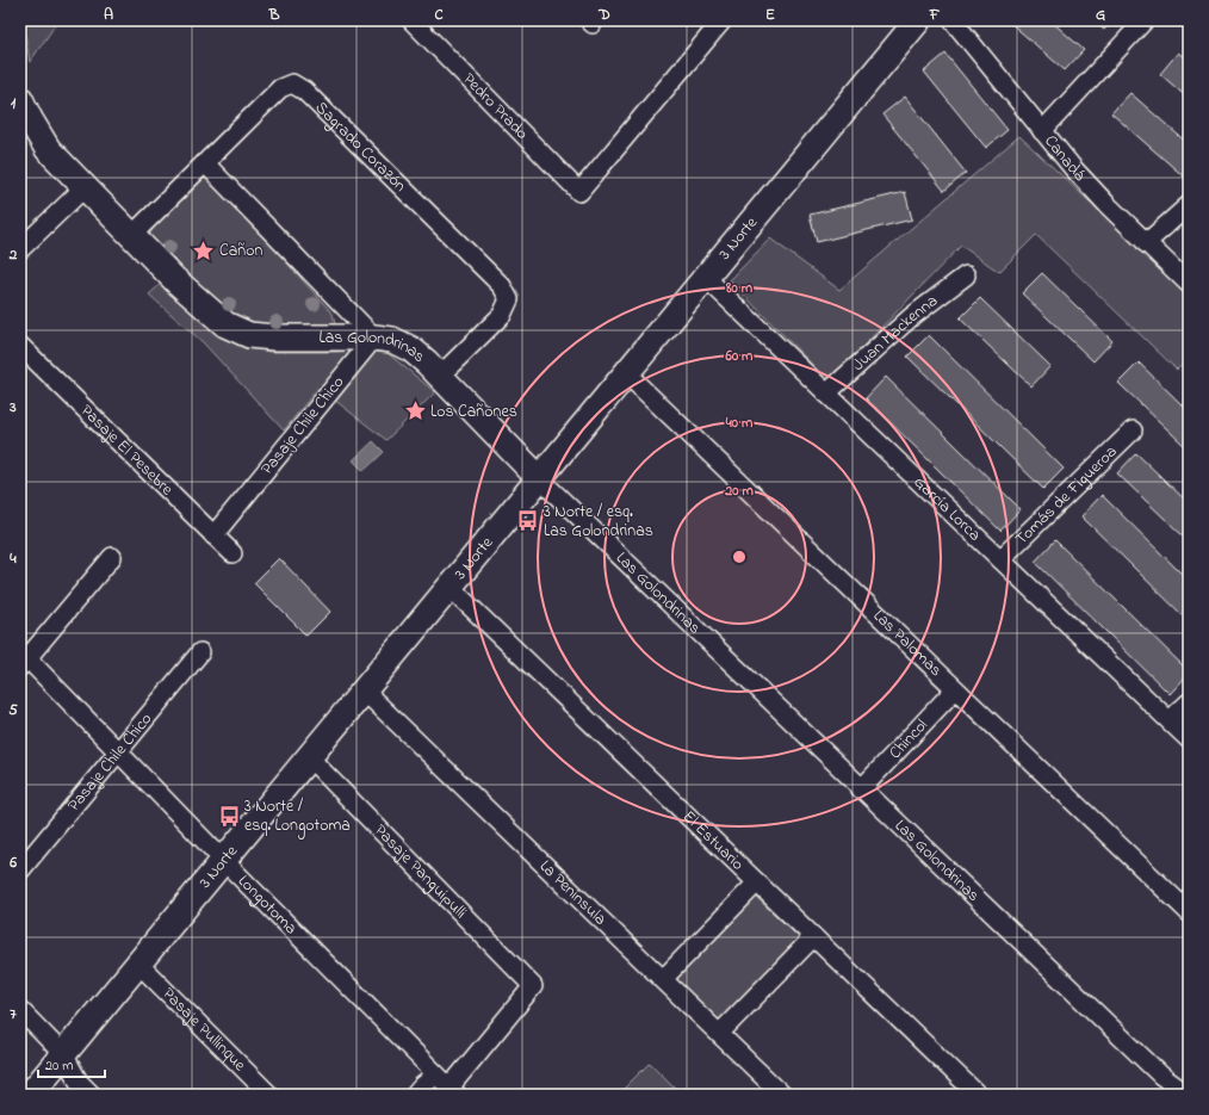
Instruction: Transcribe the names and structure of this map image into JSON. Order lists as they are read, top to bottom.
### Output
{
  "streets": {
    "street": [
      "Pedro Prado",
      "Sagrado Corazón",
      "Canadá",
      "3 Norte",
      "Juan Mackenna",
      "Las Golondrinas",
      "Pasaje Chile Chico",
      "Pasaje El Pesebre",
      "Tomás de Figueroa",
      "García Lorca",
      "Las Palomas",
      "Chincol",
      "El Estuario",
      "Pasaje Panguipulli",
      "La Península",
      "Longotoma",
      "Pasaje Pullinque"
    ]
  },
  "crossings": [
    ["Sagrado Corazón", "Las Golondrinas"],
    ["3 Norte", "Las Golondrinas"],
    ["3 Norte", "García Lorca"],
    ["3 Norte", "Las Palomas"],
    ["3 Norte", "El Estuario"],
    ["3 Norte", "Pasaje Panguipulli"],
    ["3 Norte", "La Península"],
    ["3 Norte", "Longotoma"],
    ["3 Norte", "Pasaje Pullinque"],
    ["Juan Mackenna", "García Lorca"],
    ["Las Golondrinas", "Pasaje Chile Chico"],
    ["Las Golondrinas", "Chincol"],
    ["Pasaje Chile Chico", "Pasaje El Pesebre"],
    ["Pasaje Chile Chico", "Longotoma"],
    ["Tomás de Figueroa", "García Lorca"],
    ["Las Palomas", "Chincol"],
    ["Pasaje Panguipulli", "Longotoma"]
  ],
  "places": {
    "place": ["Cañon", "Los Cañones"],
    "bus stop": ["3 Norte / esq. Las Golondrinas", "3 Norte / esq. Longotoma"]
  },
  "scale_bar": "20 m",
  "grid": {
    "columns": [
      "A",
      "B",
      "C",
      "D",
      "E",
      "F",
      "G"
    ],
    "rows": [
      "1",
      "2",
      "3",
      "4",
      "5",
      "6",
      "7"
    ]
  },
  "rings": [
    "80 m",
    "60 m",
    "40 m",
    "20 m"
  ]
}
